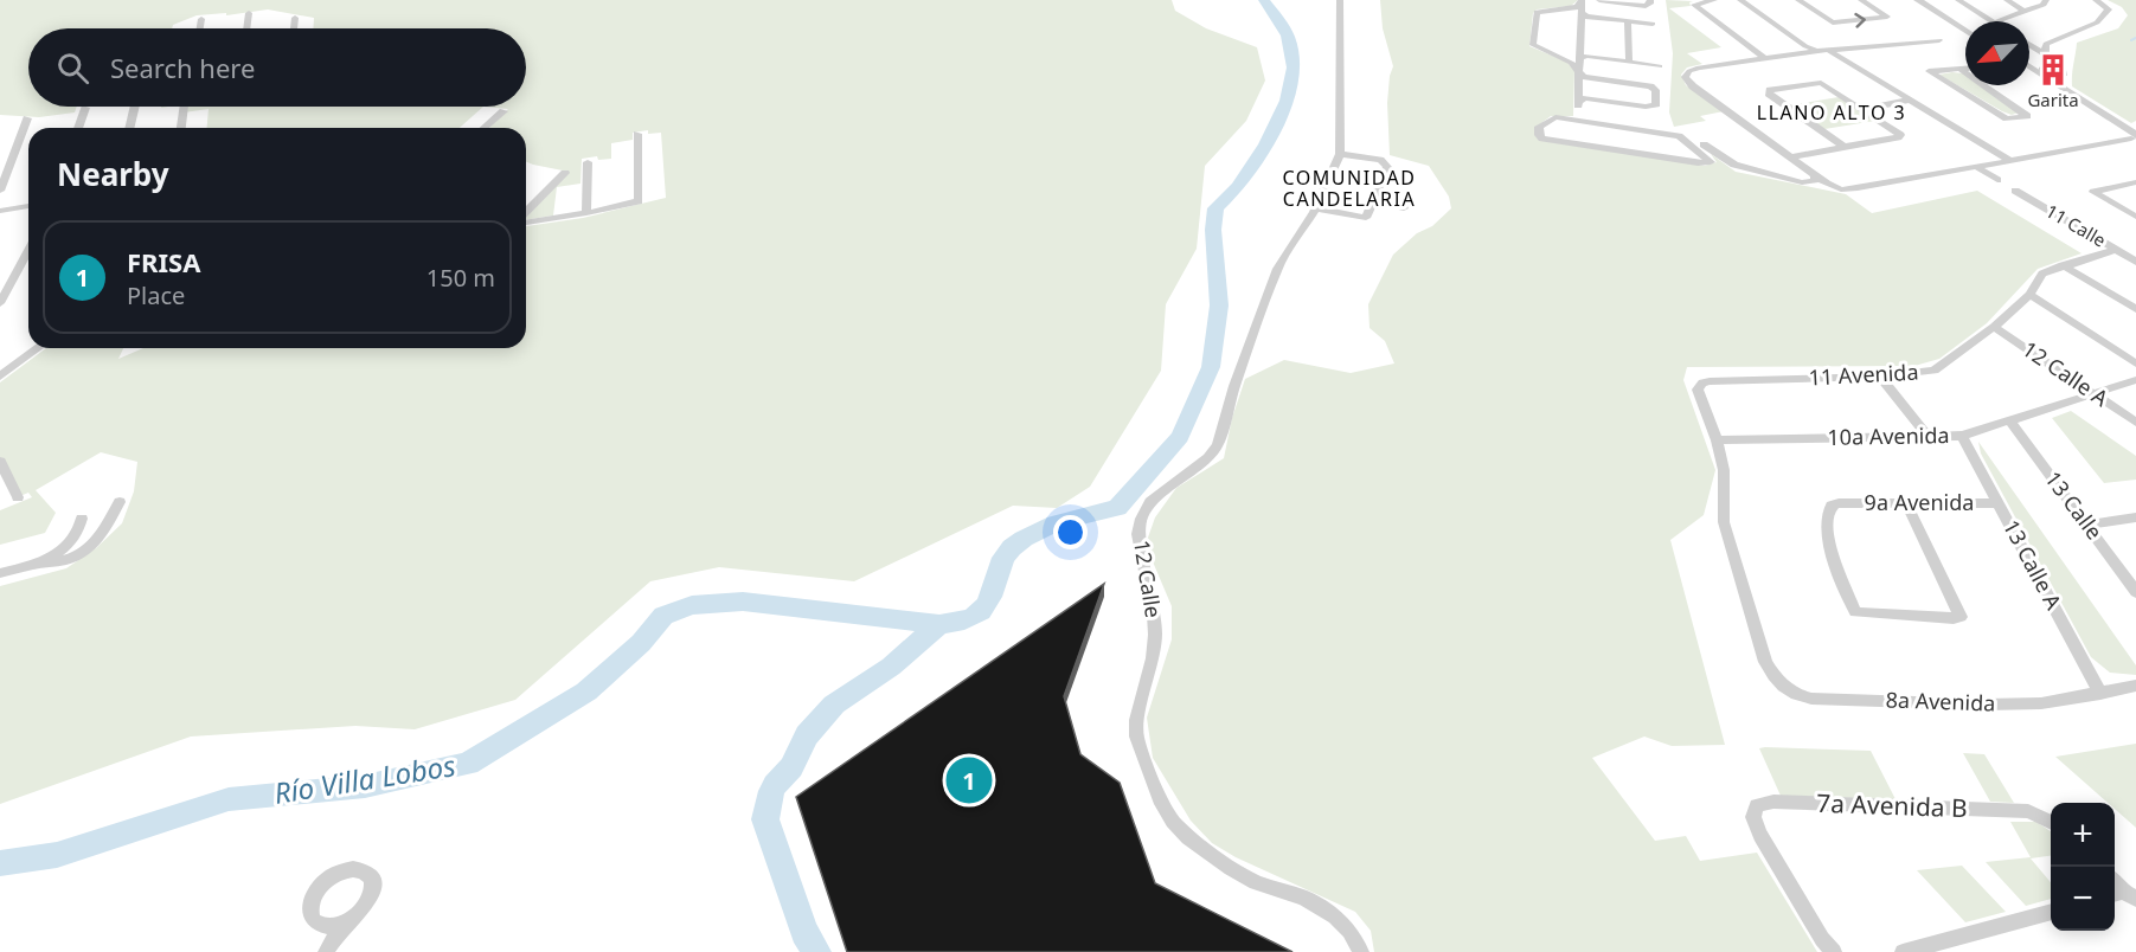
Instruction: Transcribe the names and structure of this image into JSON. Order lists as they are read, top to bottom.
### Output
{
  "streets": {
    "street": [
      "11 Calle",
      "12 Calle A",
      "11 Avenida",
      "10a Avenida",
      "9a Avenida",
      "13 Calle",
      "13 Calle A",
      "12 Calle",
      "8a Avenida",
      "7a Avenida B"
    ]
  },
  "crossings": [
    ["11 Calle", "11 Avenida"],
    ["12 Calle A", "11 Avenida"],
    ["12 Calle A", "10a Avenida"],
    ["11 Avenida", "8a Avenida"],
    ["10a Avenida", "13 Calle"],
    ["10a Avenida", "13 Calle A"],
    ["10a Avenida", "8a Avenida"],
    ["9a Avenida", "13 Calle A"],
    ["13 Calle A", "8a Avenida"]
  ],
  "districts": ["LLANO ALTO 3", "COMUNIDAD CANDELARIA"],
  "water": ["Río Villa Lobos"],
  "places": {
    "building": ["Garita"]
  },
  "north": "bottom left",
  "page": {
    "search": "Search here",
    "heading": "Nearby",
    "list": [
      {
        "mark": "1",
        "name": "FRISA",
        "note": "Place",
        "value": "150 m"
      }
    ],
    "pins": "1",
    "map_buttons": ["+", "−"]
  }
}
